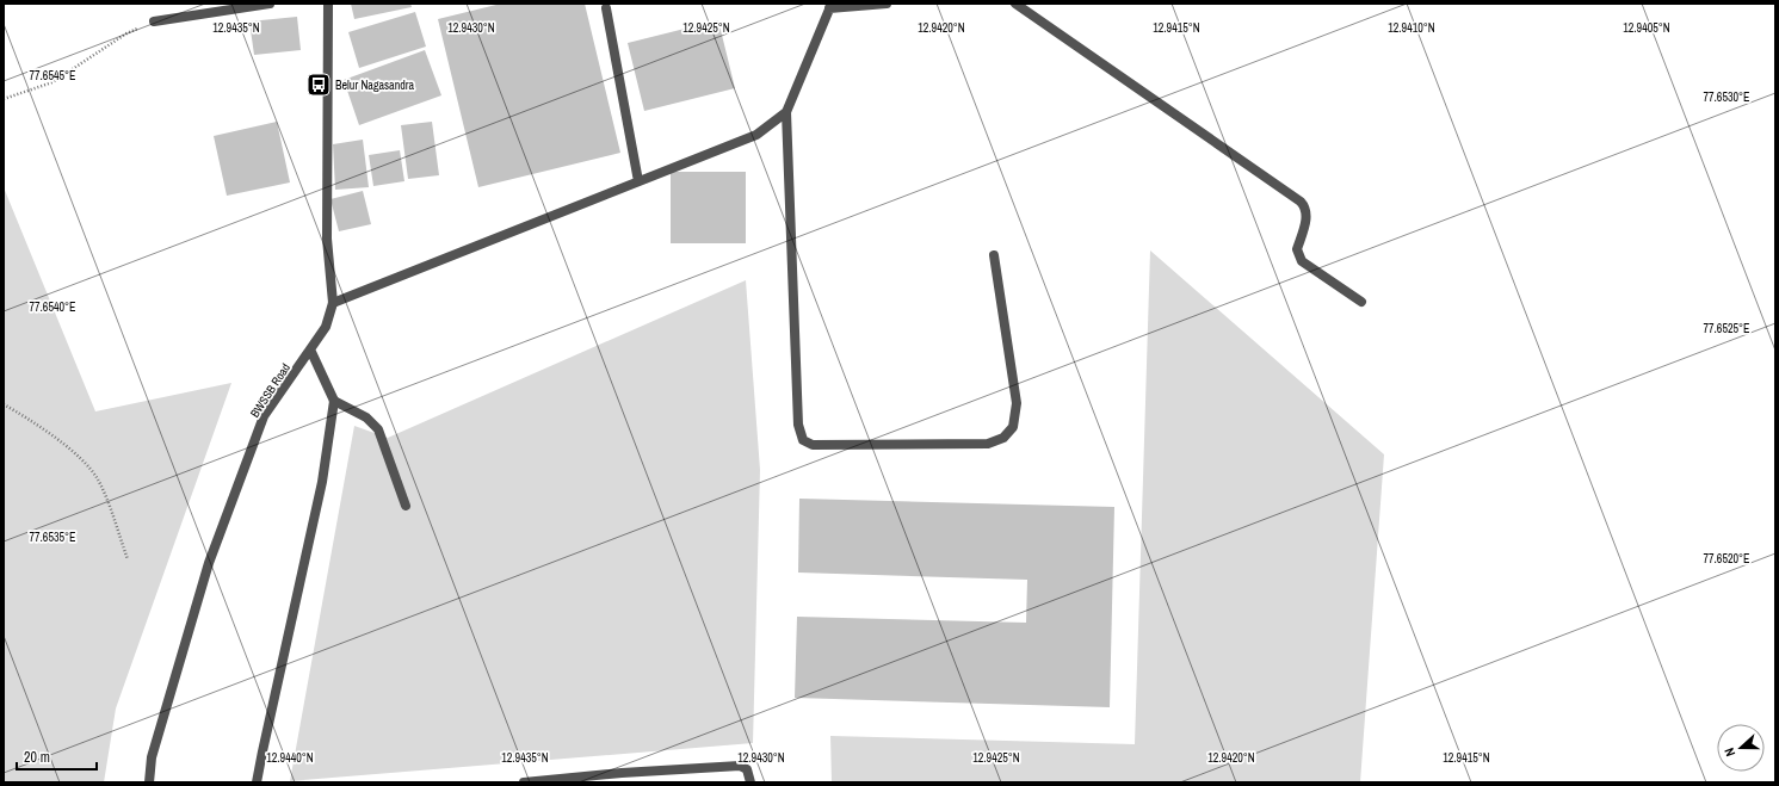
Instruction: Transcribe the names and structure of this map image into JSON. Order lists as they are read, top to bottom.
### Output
{
  "streets": {
    "street": ["BWSSB Road"]
  },
  "places": {
    "bus stop": ["Belur Nagasandra"]
  },
  "scale_bar": "20 m",
  "north": "left",
  "coordinates": [
    "12.9410°N",
    "12.9435°N",
    "12.9430°N",
    "12.9425°N",
    "12.9420°N",
    "12.9415°N",
    "12.9405°N",
    "77.6545°E",
    "77.6530°E",
    "77.6540°E",
    "77.6525°E",
    "77.6535°E",
    "77.6520°E",
    "12.9440°N"
  ]
}
